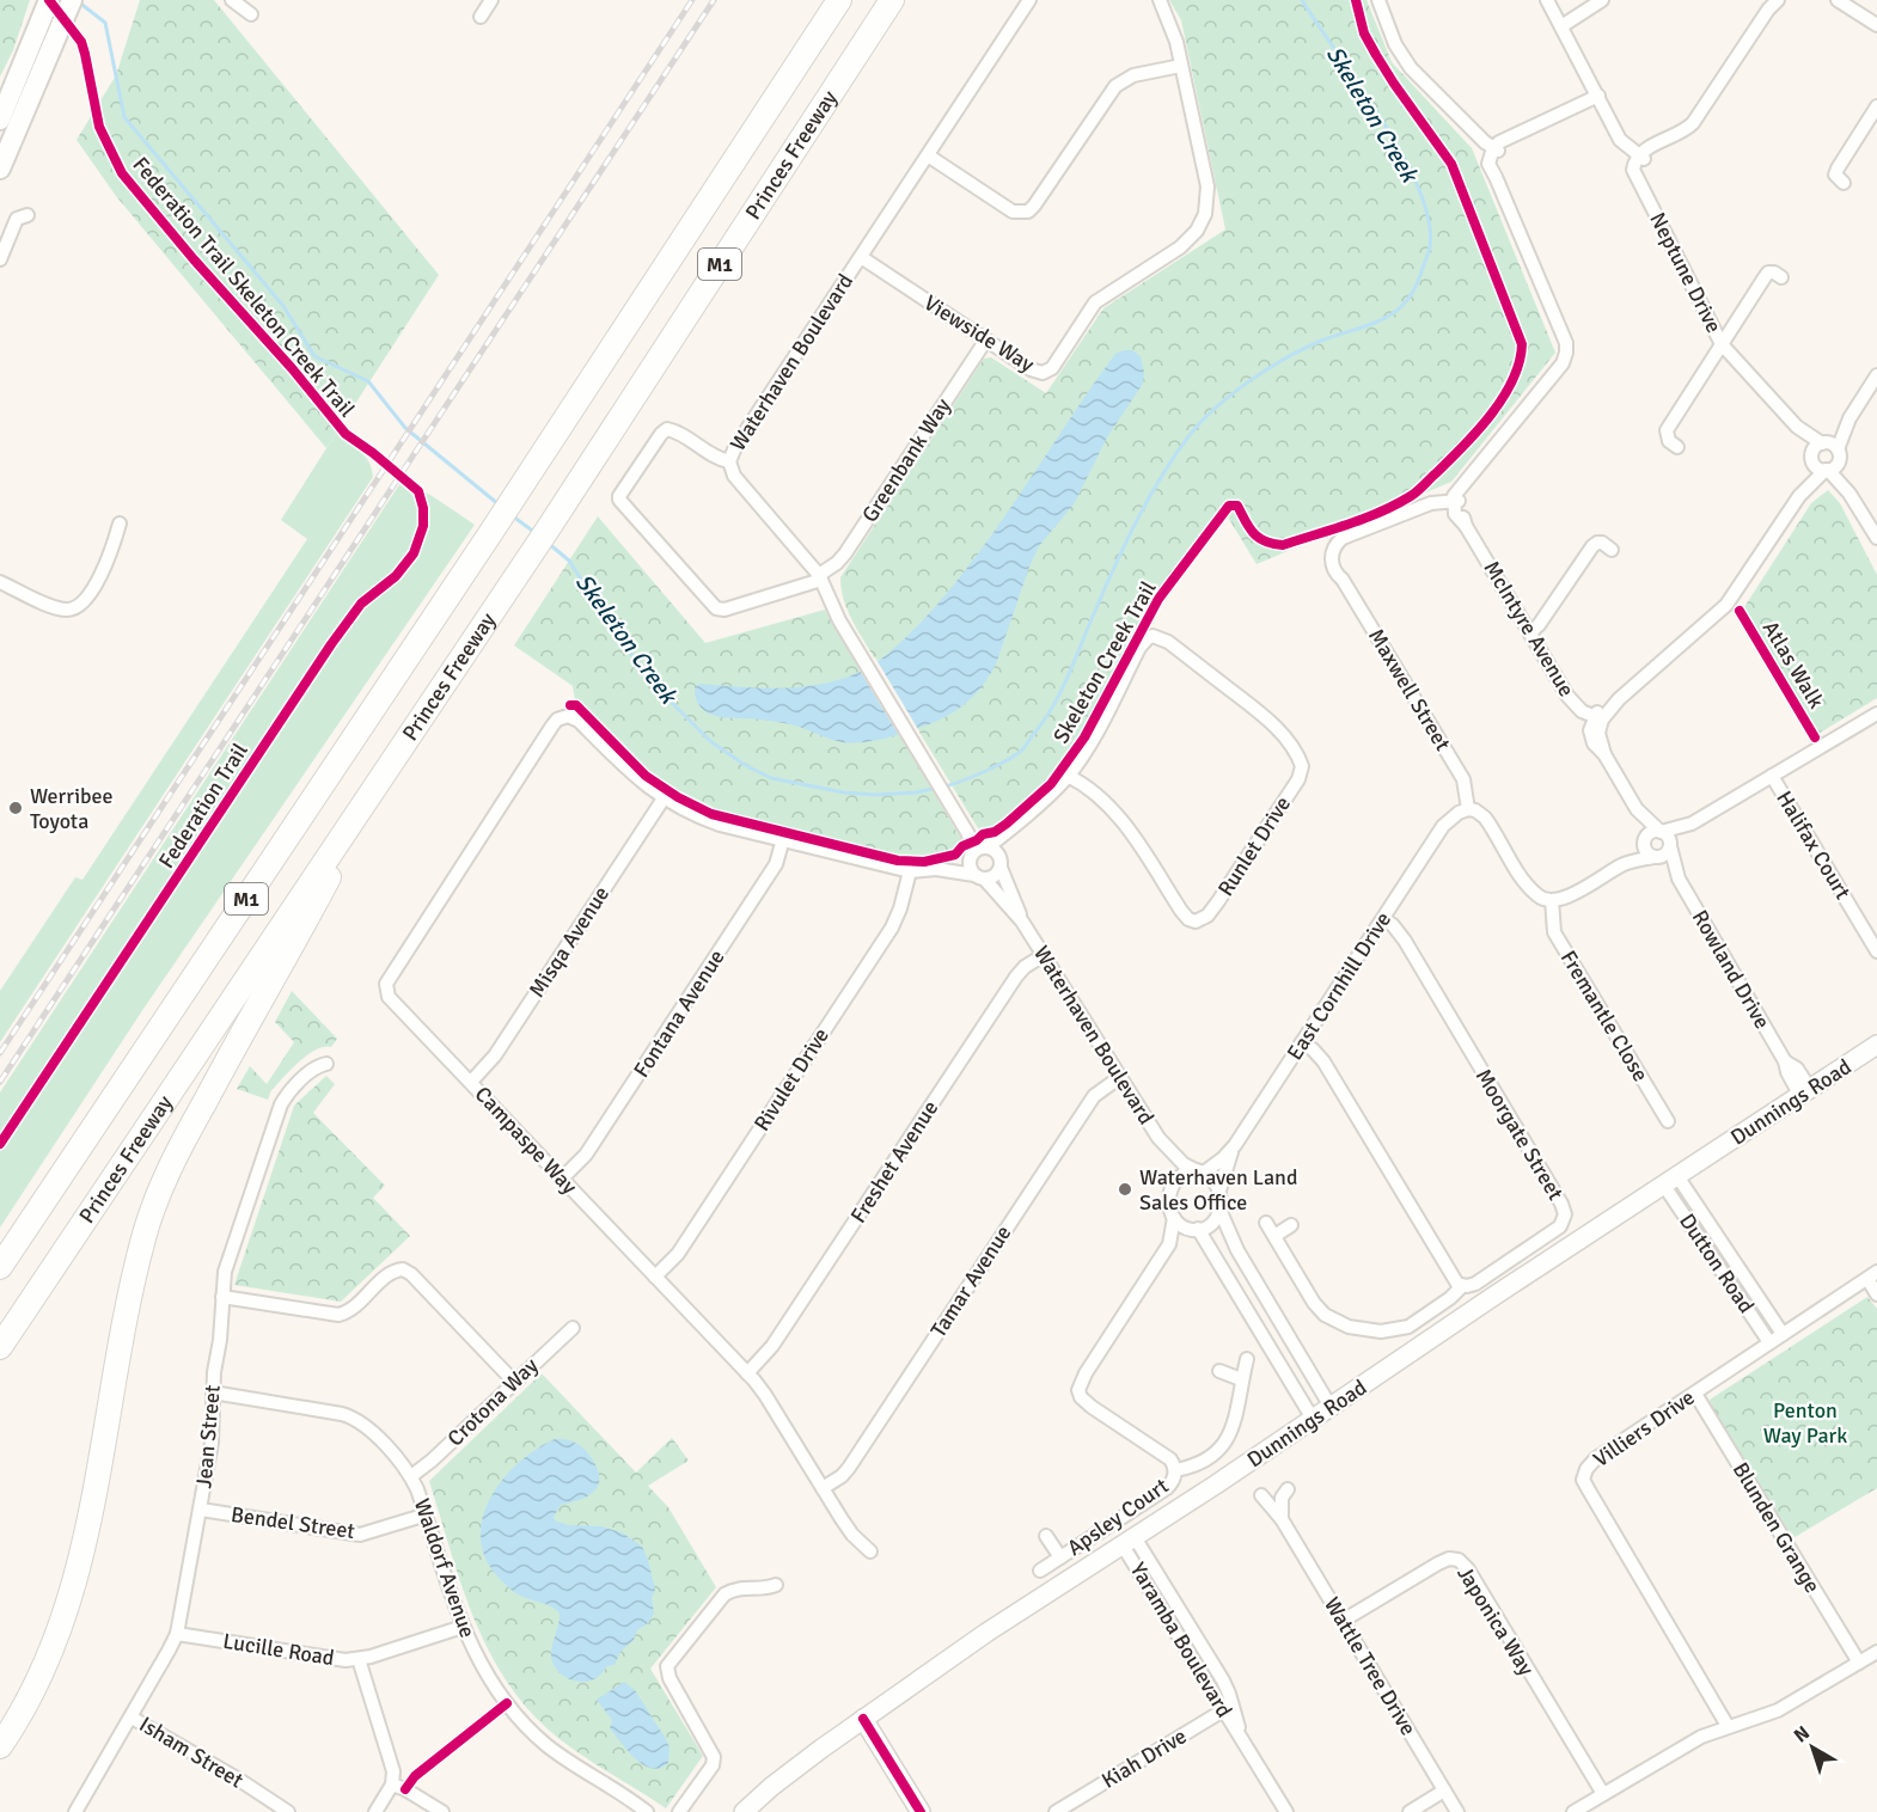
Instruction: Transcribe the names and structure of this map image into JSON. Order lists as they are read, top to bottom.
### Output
{
  "streets": {
    "highway": ["Princes Freeway", "M1"],
    "street": [
      "Neptune Drive",
      "Viewside Way",
      "Waterhaven Boulevard",
      "Greenbank Way",
      "McIntyre Avenue",
      "Maxwell Street",
      "Halifax Court",
      "Runlet Drive",
      "Misqa Avenue",
      "Rowland Drive",
      "East Cornhill Drive",
      "Fontana Avenue",
      "Fremantle Close",
      "Rivulet Drive",
      "Dunnings Road",
      "Moorgate Street",
      "Campaspe Way",
      "Freshet Avenue",
      "Dutton Road",
      "Tamar Avenue",
      "Crotona Way",
      "Villiers Drive",
      "Jean Street",
      "Apsley Court",
      "Bendel Street",
      "Blunden Grange",
      "Waldorf Avenue",
      "Japonica Way",
      "Yaramba Boulevard",
      "Lucille Road",
      "Wattle Tree Drive",
      "Isham Street",
      "Kiah Drive"
    ],
    "cycle path": ["Federation Trail Skeleton Creek Trail", "Skeleton Creek Trail", "Atlas Walk"]
  },
  "crossings": [
    ["Viewside Way", "Waterhaven Boulevard"],
    ["Viewside Way", "Greenbank Way"],
    ["Waterhaven Boulevard", "Greenbank Way"],
    ["Waterhaven Boulevard", "East Cornhill Drive"],
    ["Waterhaven Boulevard", "Freshet Avenue"],
    ["Waterhaven Boulevard", "Tamar Avenue"],
    ["McIntyre Avenue", "Maxwell Street"],
    ["Maxwell Street", "East Cornhill Drive"],
    ["Misqa Avenue", "Campaspe Way"],
    ["Rowland Drive", "Dunnings Road"],
    ["East Cornhill Drive", "Moorgate Street"],
    ["Fontana Avenue", "Campaspe Way"],
    ["Rivulet Drive", "Campaspe Way"],
    ["Dunnings Road", "Dutton Road"],
    ["Dunnings Road", "Yaramba Boulevard"],
    ["Campaspe Way", "Freshet Avenue"],
    ["Campaspe Way", "Tamar Avenue"],
    ["Dutton Road", "Villiers Drive"],
    ["Crotona Way", "Waldorf Avenue"],
    ["Villiers Drive", "Blunden Grange"],
    ["Jean Street", "Bendel Street"],
    ["Jean Street", "Waldorf Avenue"],
    ["Jean Street", "Lucille Road"],
    ["Jean Street", "Isham Street"],
    ["Bendel Street", "Waldorf Avenue"],
    ["Waldorf Avenue", "Lucille Road"],
    ["Japonica Way", "Wattle Tree Drive"],
    ["Yaramba Boulevard", "Kiah Drive"]
  ],
  "water": ["Skeleton Creek"],
  "parks": ["Penton Way Park"],
  "places": ["Werribee Toyota", "Waterhaven Land Sales Office"],
  "north": "top left"
}
